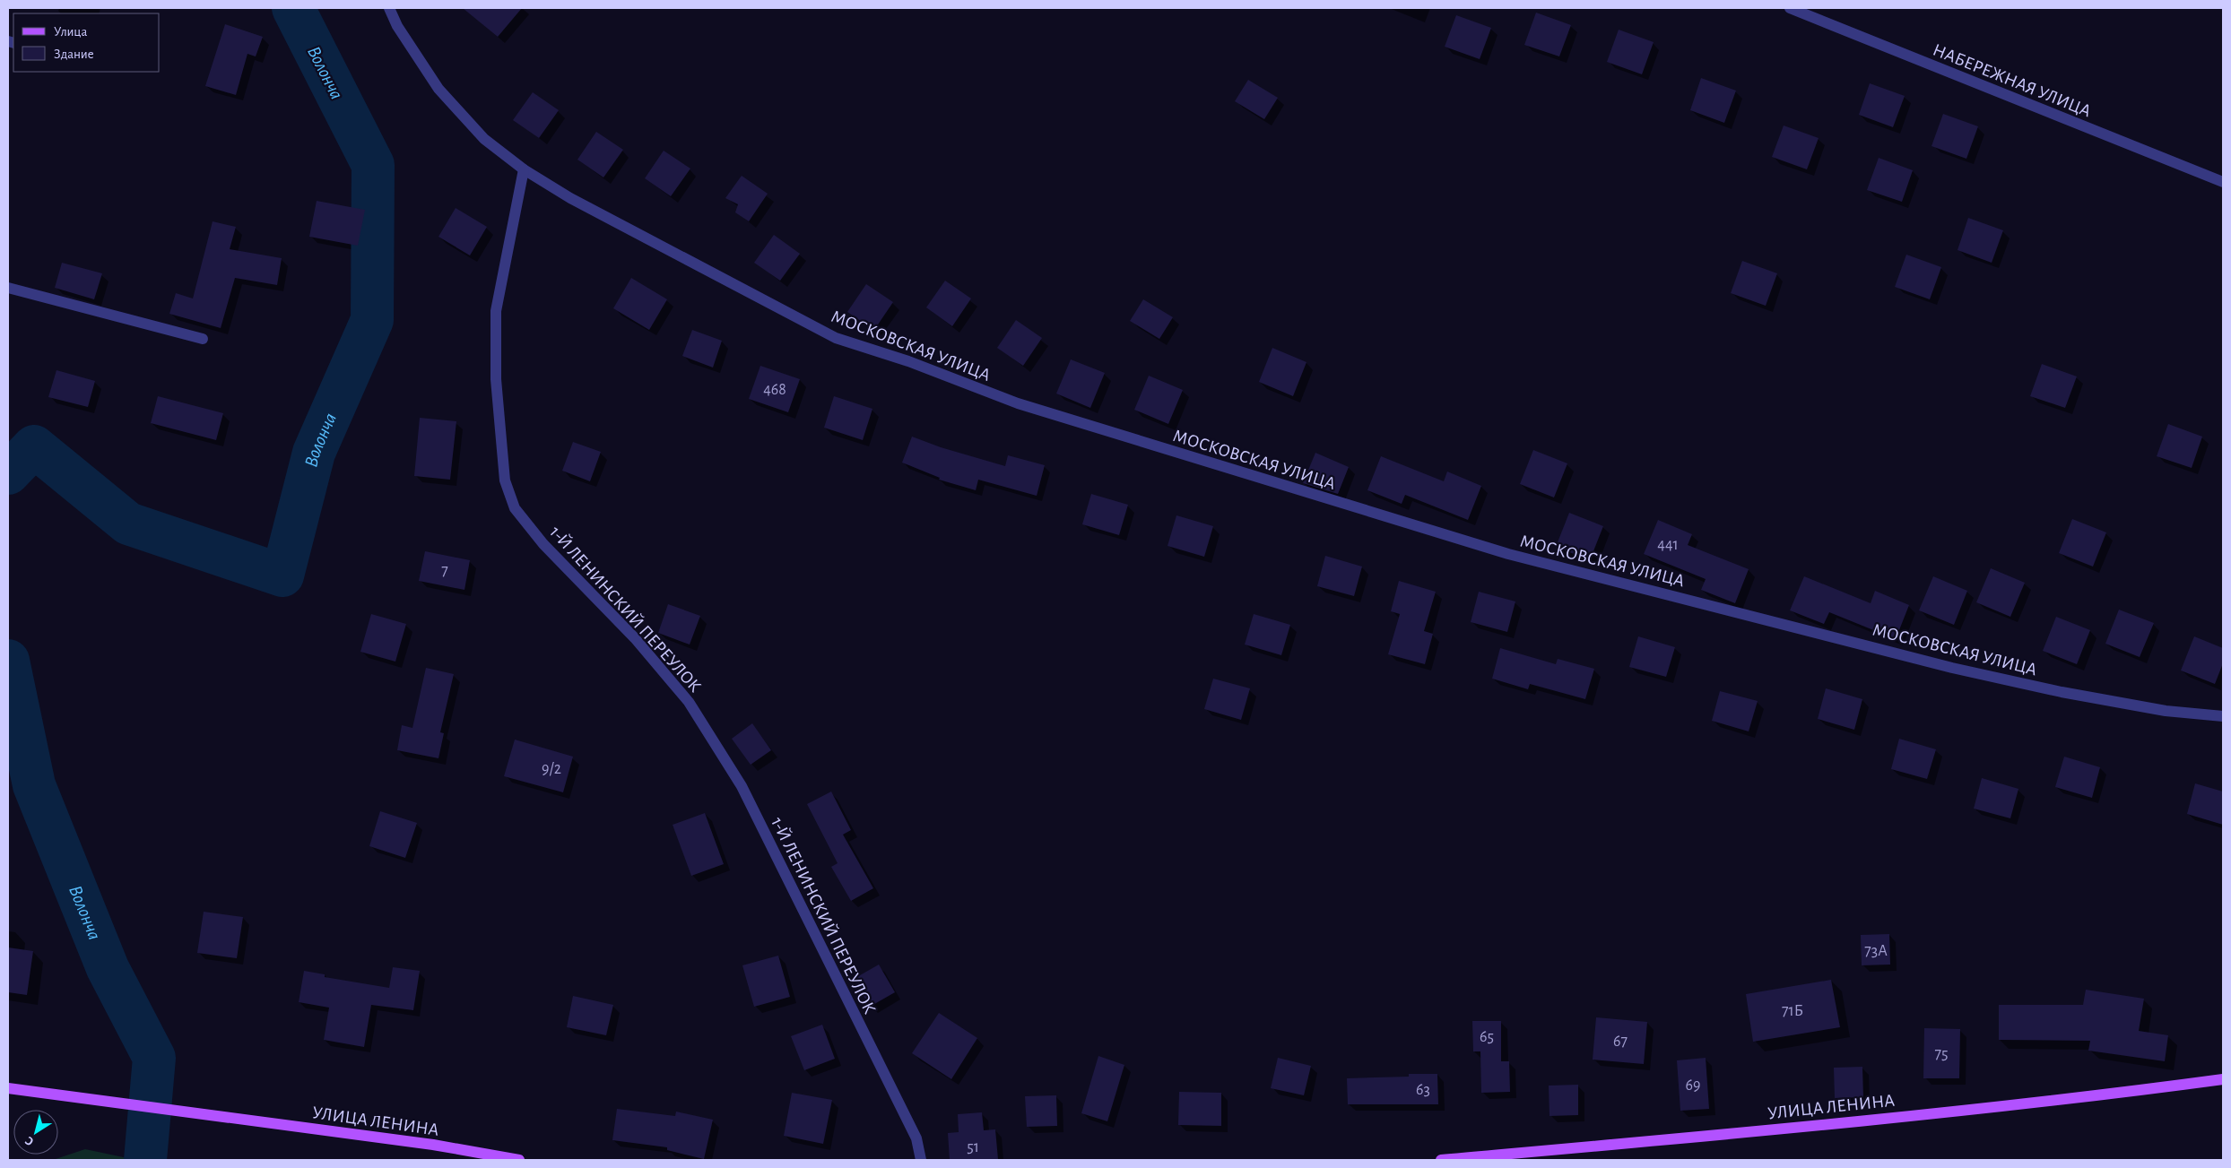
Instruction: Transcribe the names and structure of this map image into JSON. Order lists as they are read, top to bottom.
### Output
{
  "streets": {
    "main road": ["УЛИЦА ЛЕНИНА"],
    "street": ["НАБЕРЕЖНАЯ УЛИЦА", "МОСКОВСКАЯ УЛИЦА", "1-Й ЛЕНИНСКИЙ ПЕРЕУЛОК"]
  },
  "crossings": [
    ["МОСКОВСКАЯ УЛИЦА", "1-Й ЛЕНИНСКИЙ ПЕРЕУЛОК"]
  ],
  "water": ["Волонча"],
  "house_numbers": [
    "468",
    "441",
    "7",
    "9/2",
    "73А",
    "71Б",
    "65",
    "67",
    "75",
    "69",
    "63",
    "51"
  ],
  "legend": ["Улица", "Здание"],
  "north": "bottom left"
}
